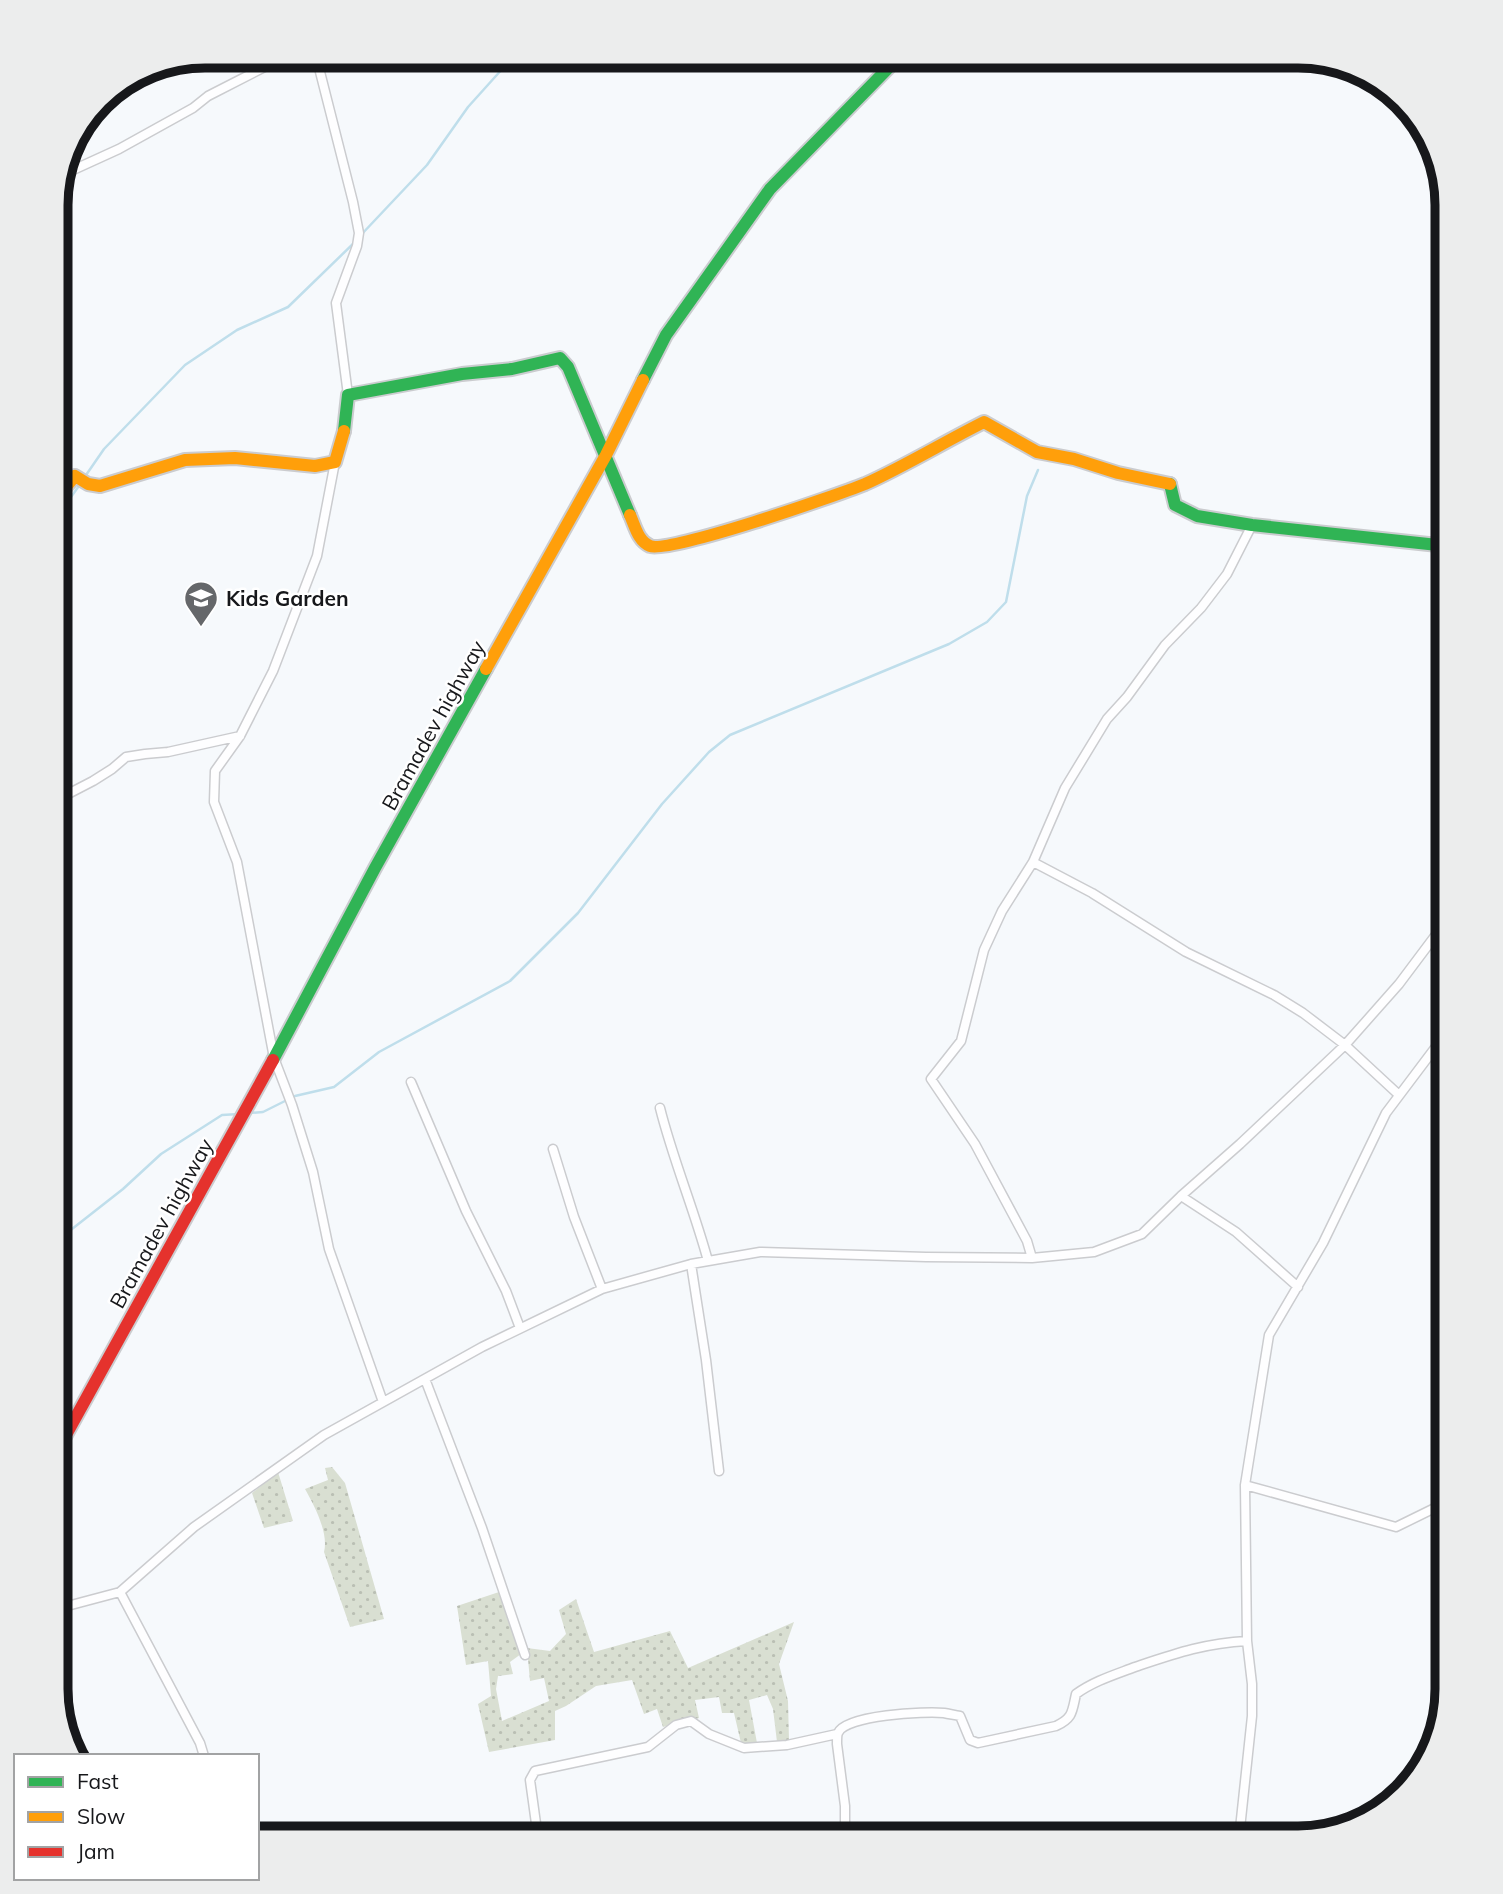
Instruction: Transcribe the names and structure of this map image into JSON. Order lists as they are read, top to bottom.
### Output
{
  "streets": {
    "street": ["Bramadev highway"]
  },
  "places": {
    "school or university": ["Kids Garden"]
  },
  "legend": ["Fast", "Slow", "Jam"]
}
